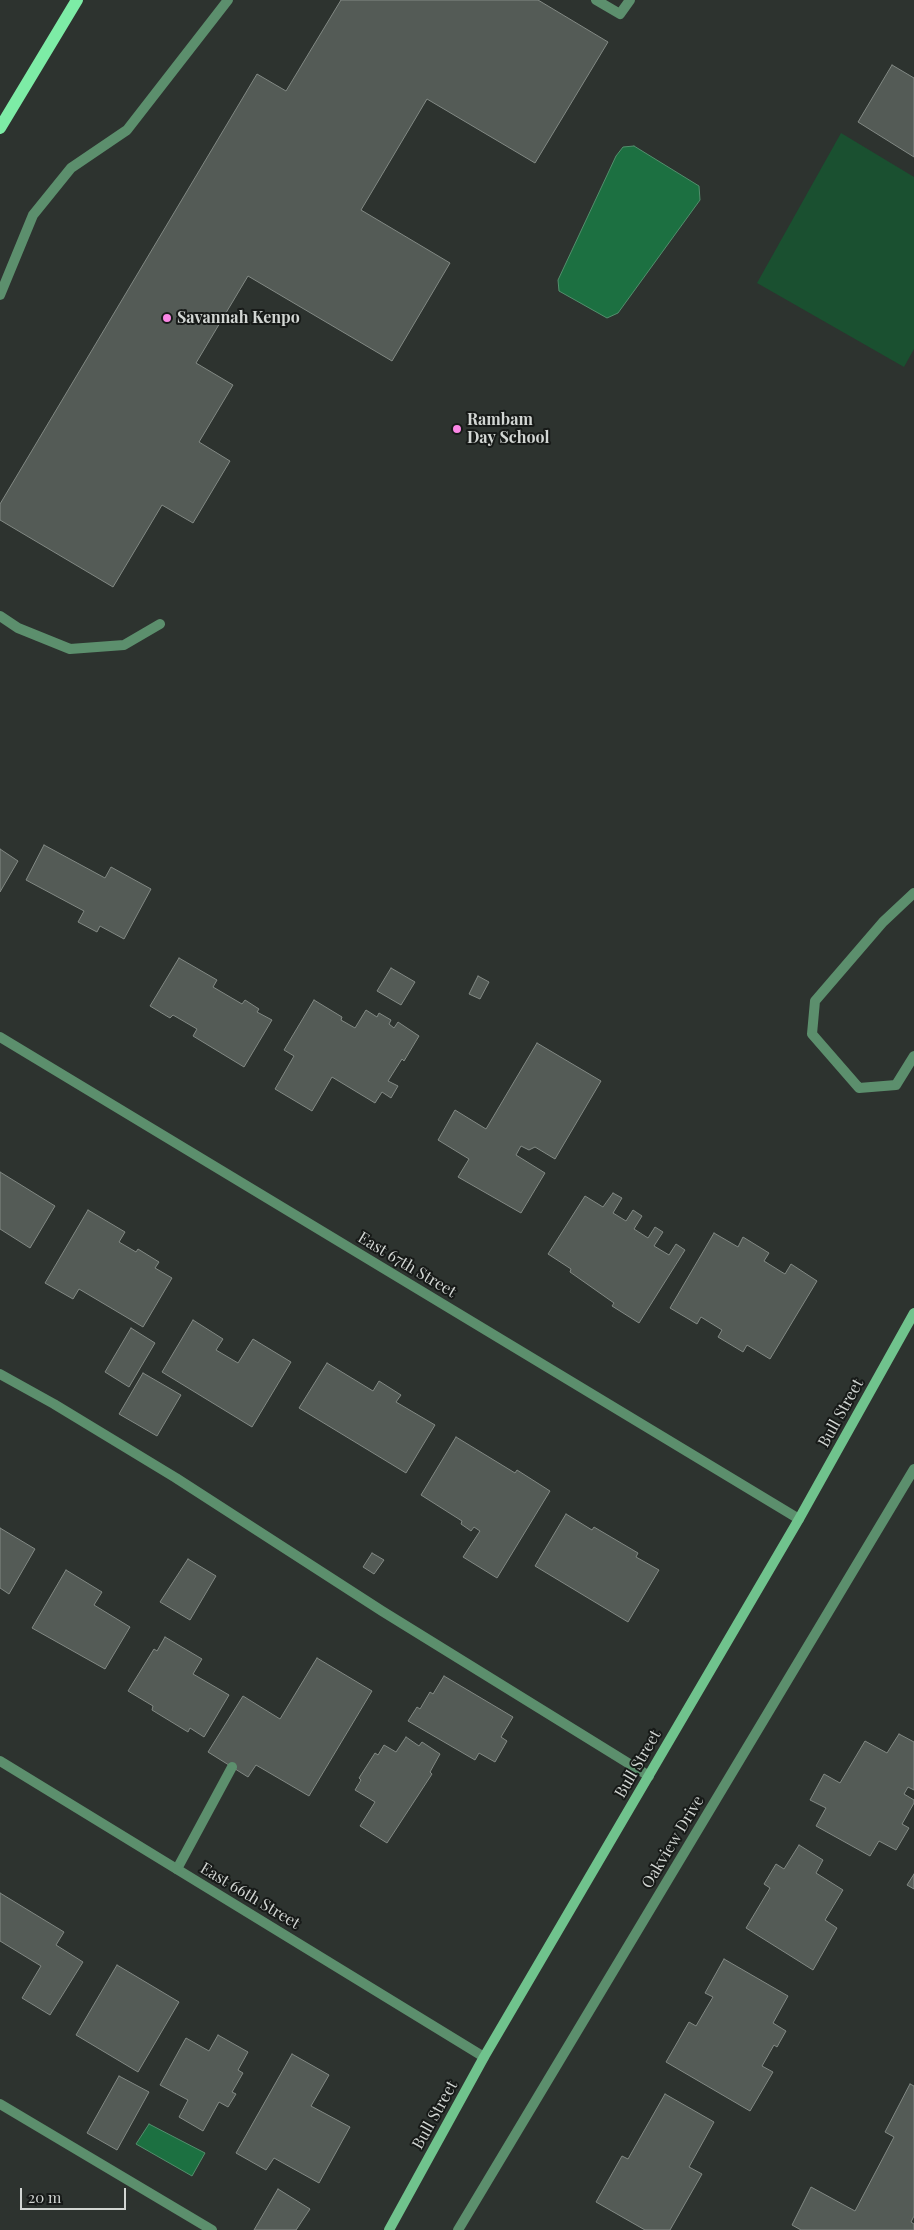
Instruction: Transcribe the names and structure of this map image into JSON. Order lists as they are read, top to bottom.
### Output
{
  "streets": {
    "street": [
      "East 67th Street",
      "Bull Street",
      "Oakview Drive",
      "East 66th Street"
    ]
  },
  "crossings": [
    ["East 67th Street", "Bull Street"],
    ["Bull Street", "East 66th Street"]
  ],
  "places": ["Savannah Kenpo", "Rambam Day School"],
  "scale_bar": "20 m"
}
